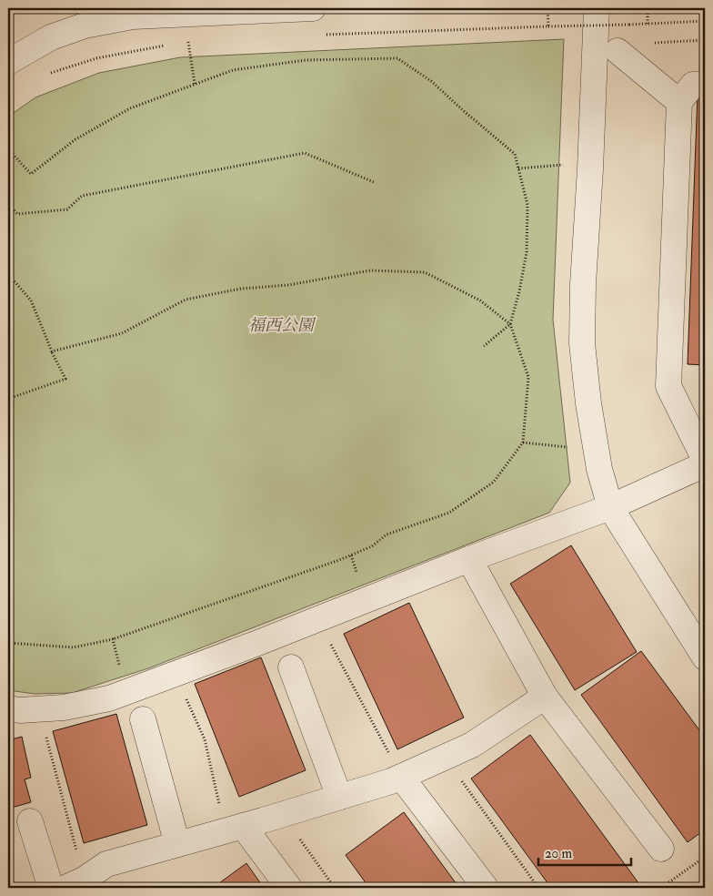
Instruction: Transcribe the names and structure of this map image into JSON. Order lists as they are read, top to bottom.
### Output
{
  "parks": ["福西公園"],
  "scale_bar": "20 m"
}
